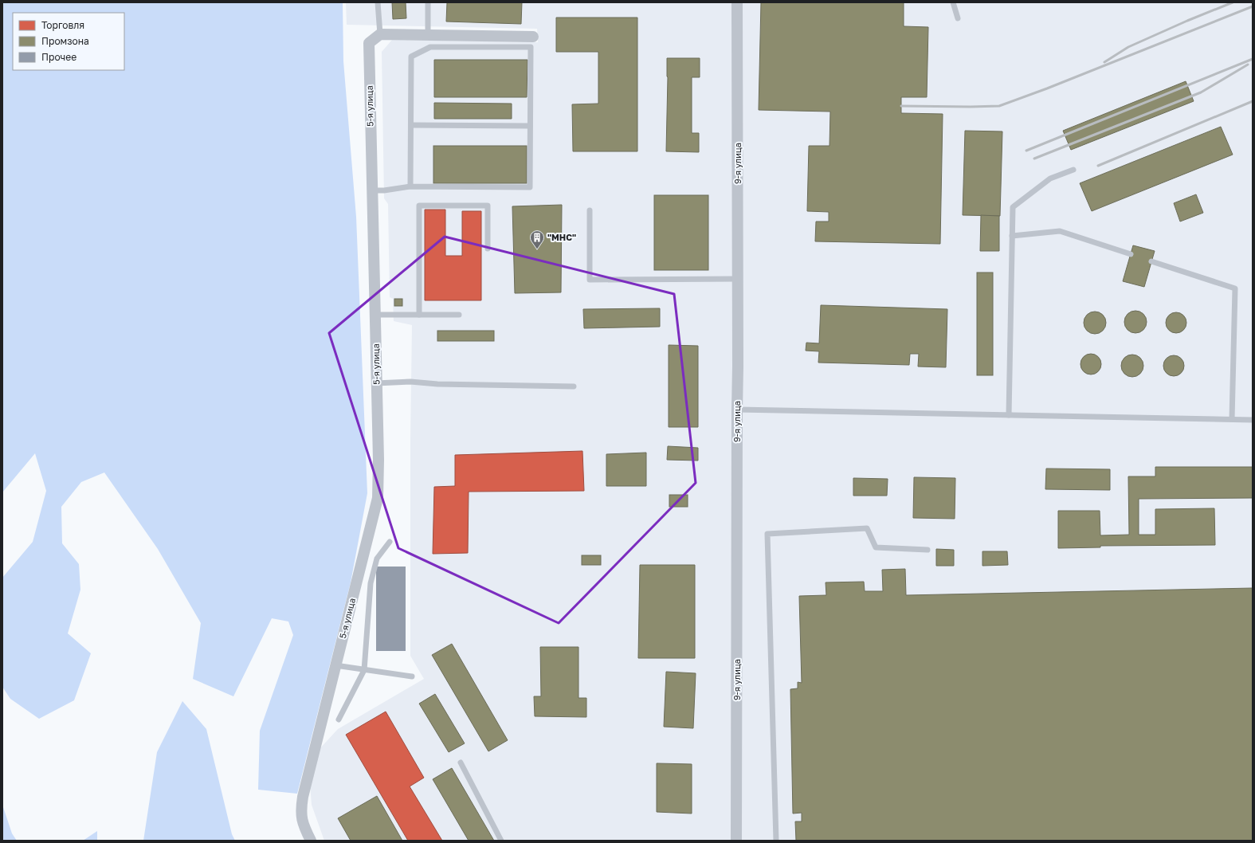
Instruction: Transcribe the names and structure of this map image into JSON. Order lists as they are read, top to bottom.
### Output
{
  "streets": {
    "street": ["5-я улица", "9-я улица"]
  },
  "places": {
    "building": ["\"МНС\""]
  },
  "legend": ["Торговля", "Промзона", "Прочее"]
}
